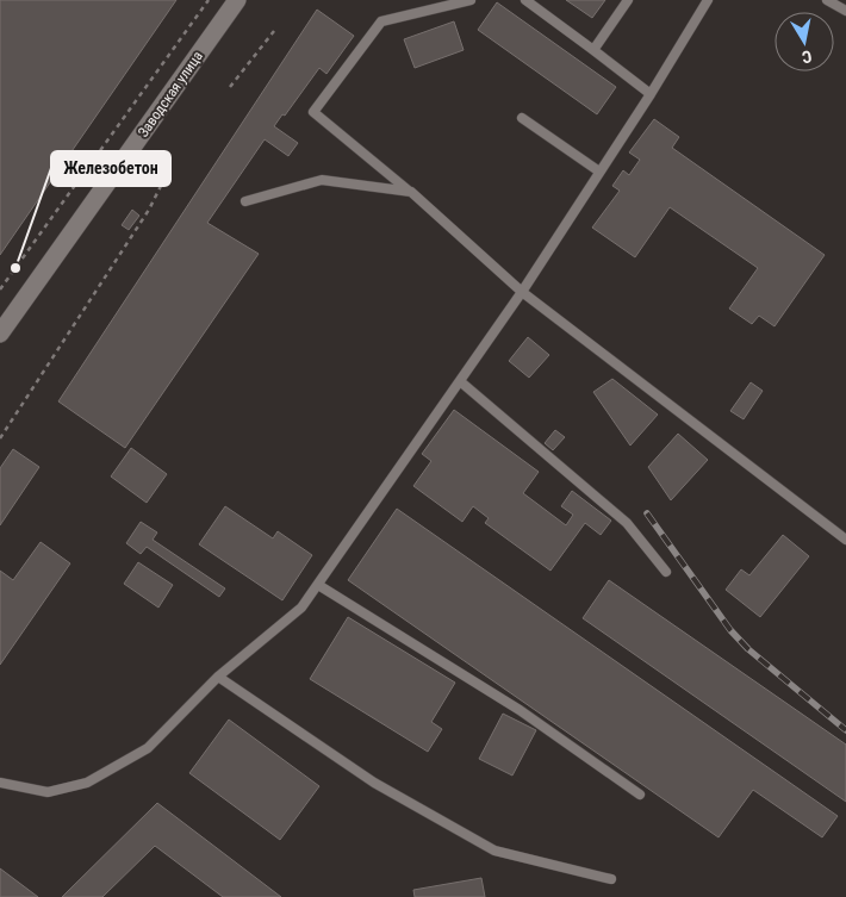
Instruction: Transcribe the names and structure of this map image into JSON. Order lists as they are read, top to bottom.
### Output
{
  "streets": {
    "main road": ["Заводская улица"]
  },
  "places": ["Железобетон"],
  "north": "bottom"
}
